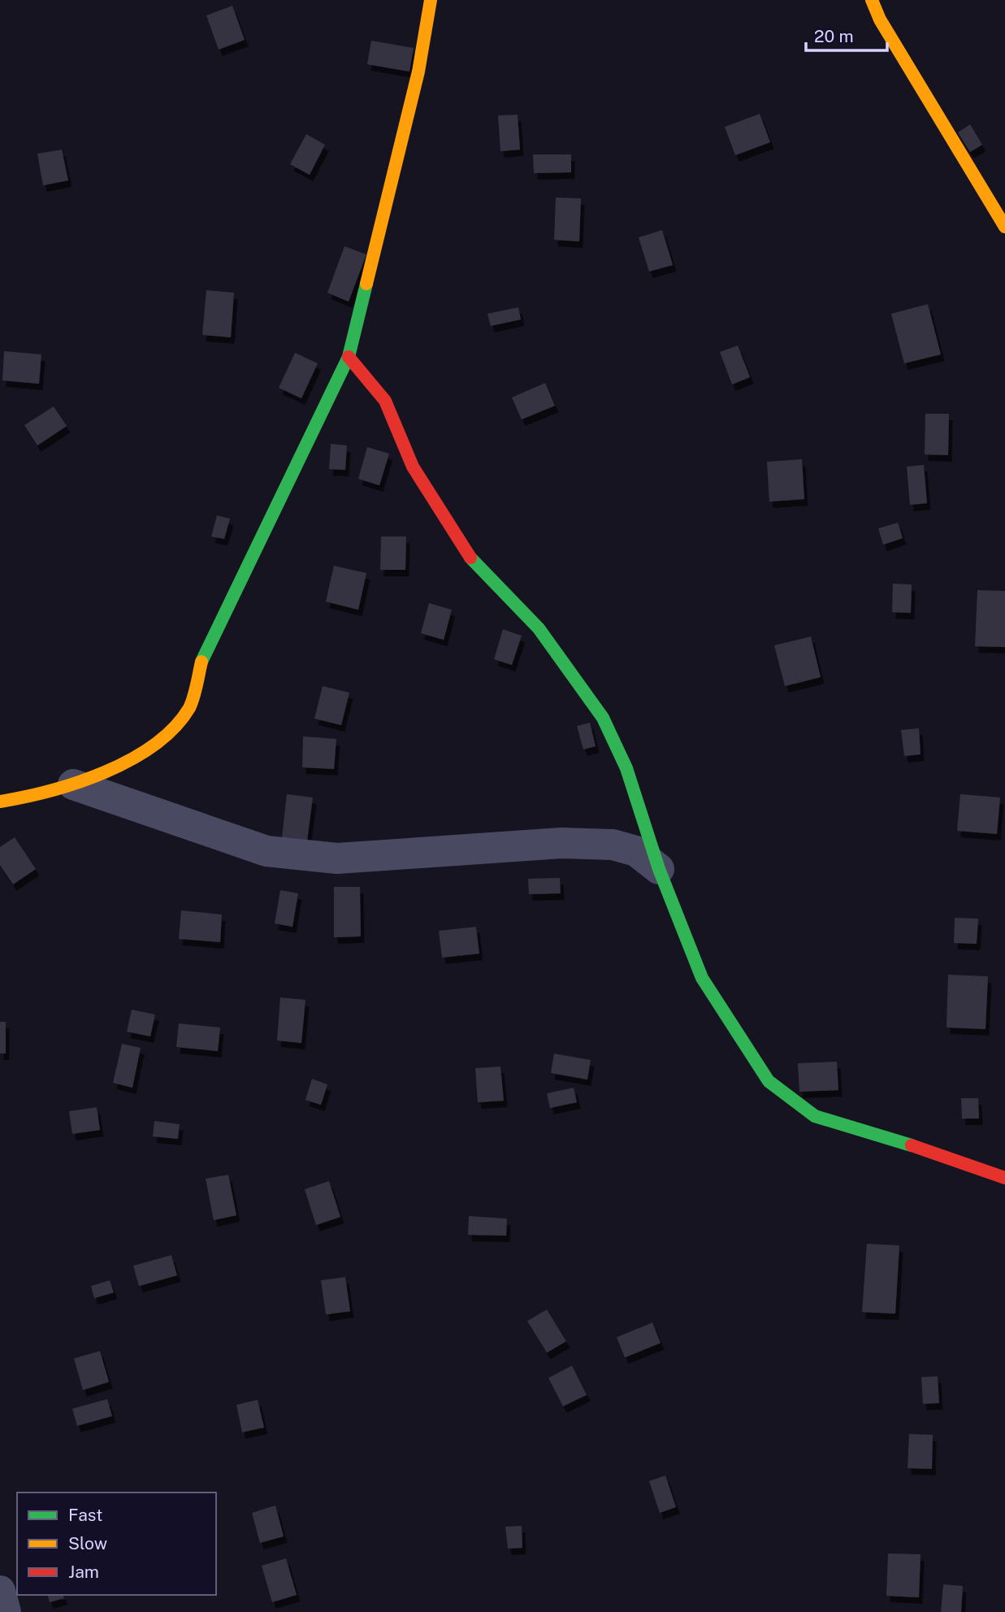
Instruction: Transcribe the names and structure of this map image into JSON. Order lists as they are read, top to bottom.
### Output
{
  "legend": ["Fast", "Slow", "Jam"],
  "scale_bar": "20 m"
}
